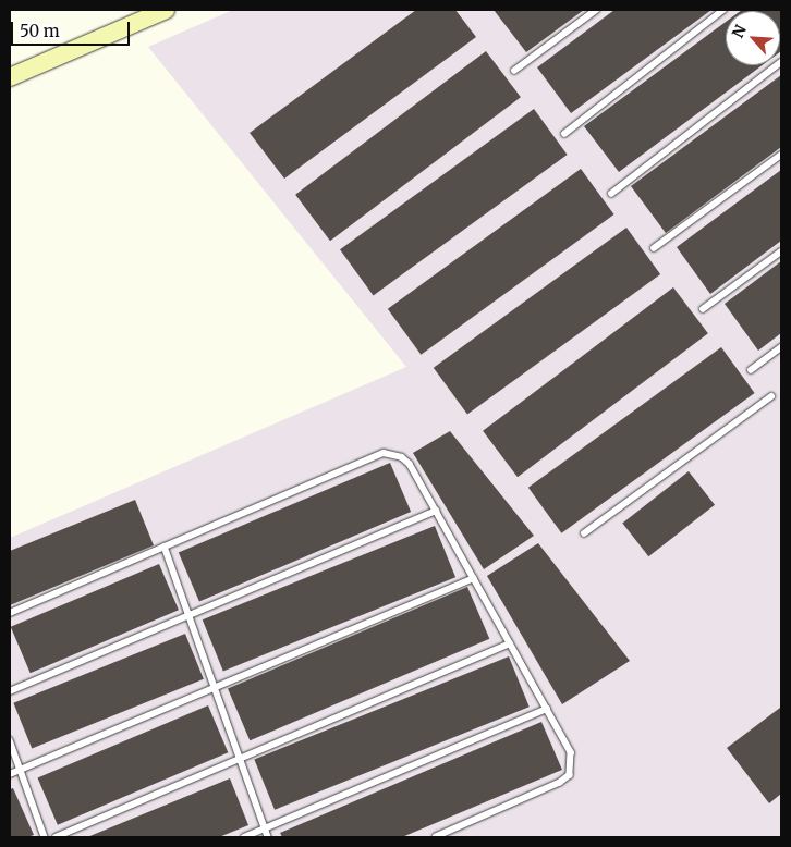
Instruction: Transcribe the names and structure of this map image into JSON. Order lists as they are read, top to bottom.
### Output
{
  "scale_bar": "50 m",
  "north": "top left"
}
